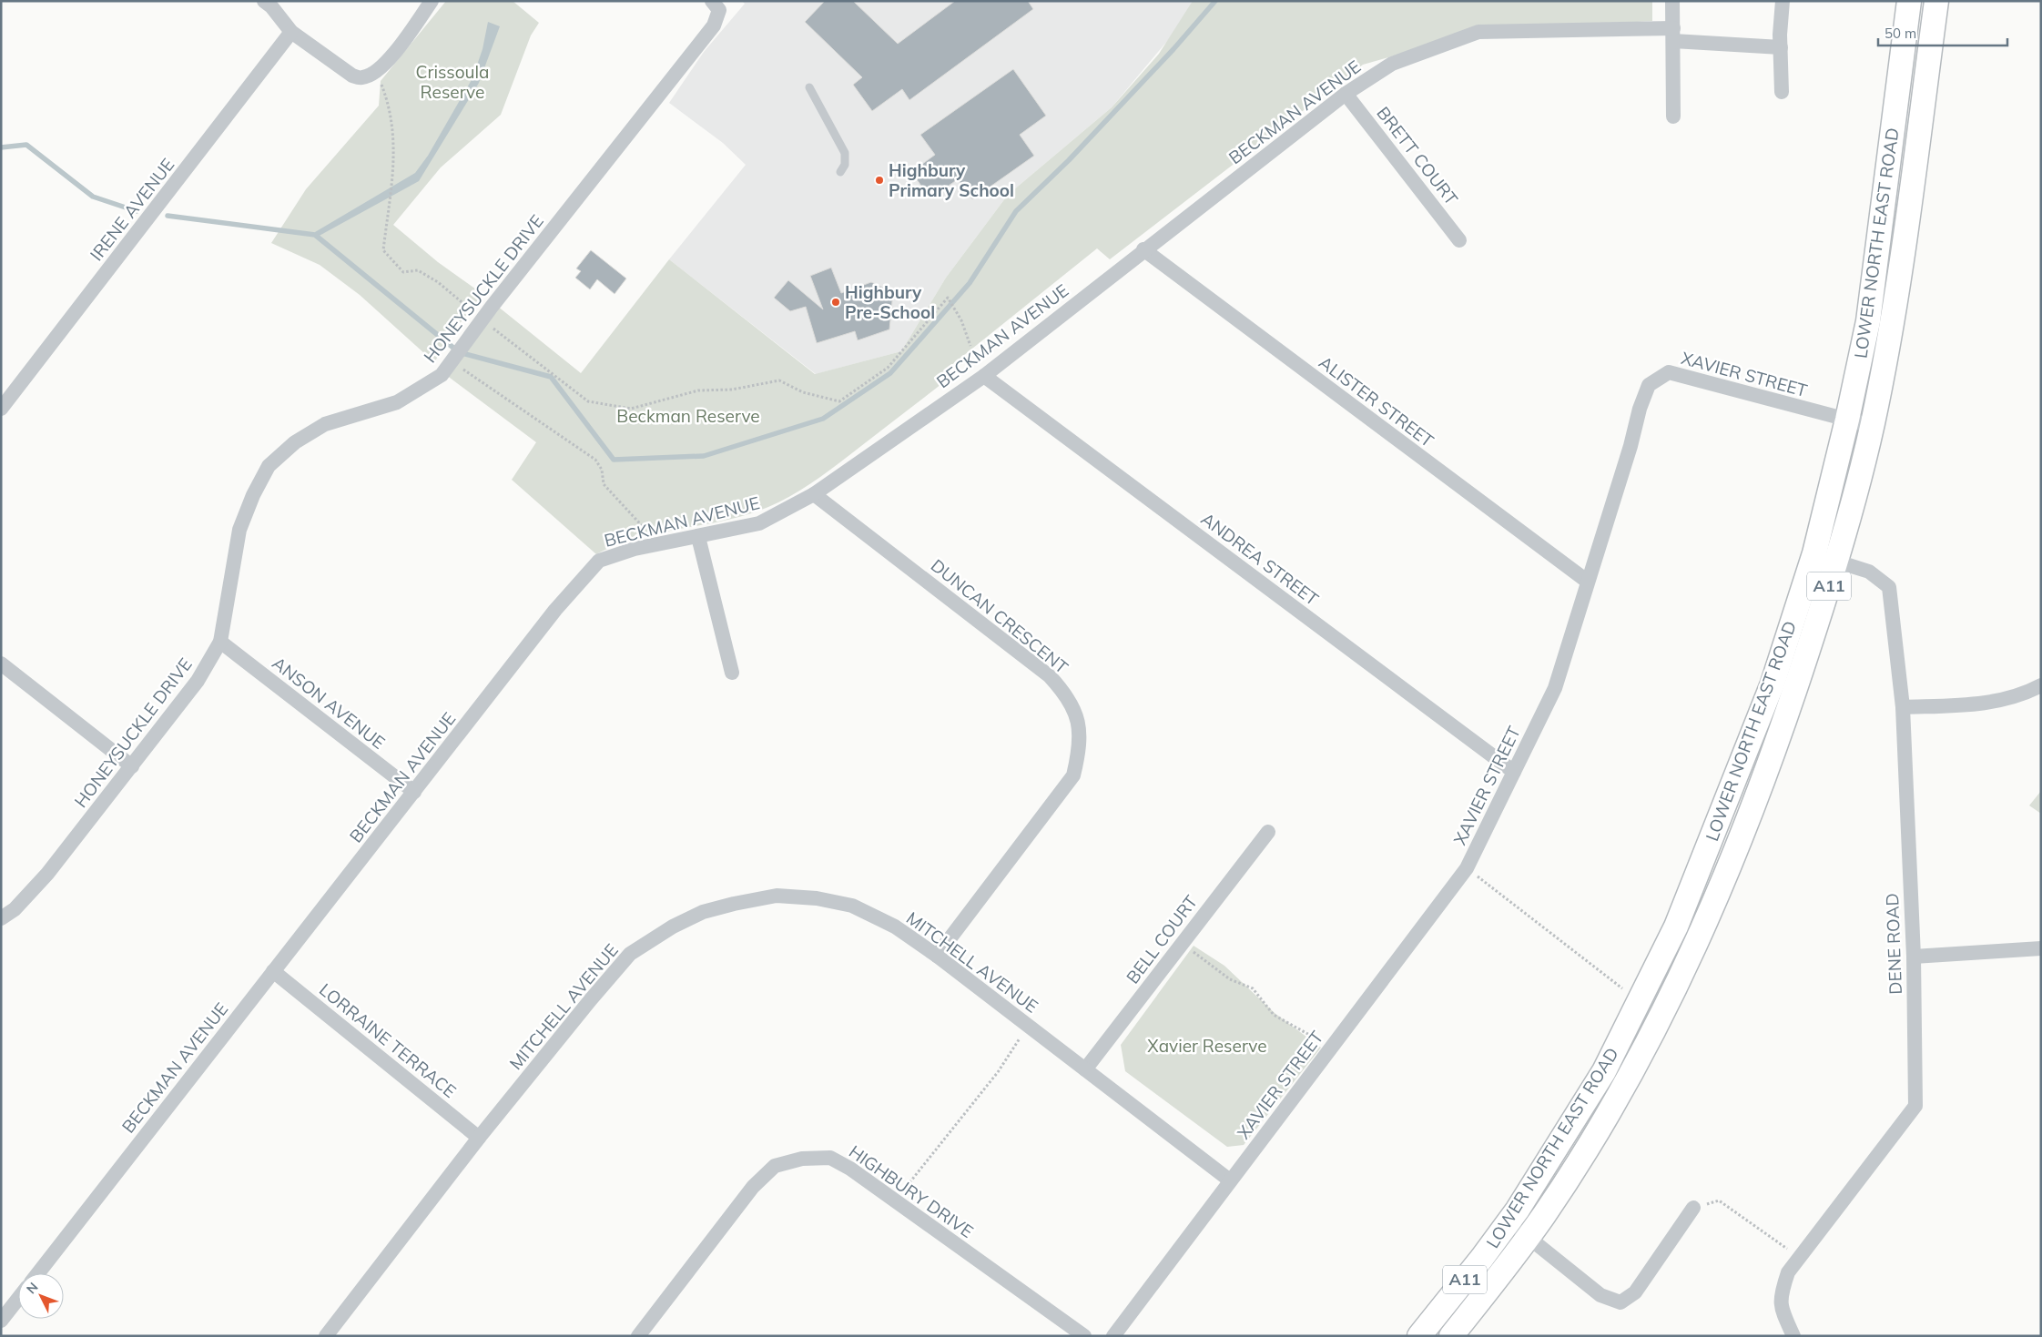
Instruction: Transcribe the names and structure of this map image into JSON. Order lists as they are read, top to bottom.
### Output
{
  "streets": {
    "main road": ["LOWER NORTH EAST ROAD", "A11"],
    "street": [
      "BECKMAN AVENUE",
      "BRETT COURT",
      "IRENE AVENUE",
      "HONEYSUCKLE DRIVE",
      "XAVIER STREET",
      "ALISTER STREET",
      "ANDREA STREET",
      "DUNCAN CRESCENT",
      "ANSON AVENUE",
      "BELL COURT",
      "DENE ROAD",
      "MITCHELL AVENUE",
      "LORRAINE TERRACE",
      "HIGHBURY DRIVE"
    ]
  },
  "crossings": [
    ["BECKMAN AVENUE", "BRETT COURT"],
    ["BECKMAN AVENUE", "ALISTER STREET"],
    ["BECKMAN AVENUE", "ANDREA STREET"],
    ["BECKMAN AVENUE", "DUNCAN CRESCENT"],
    ["BECKMAN AVENUE", "ANSON AVENUE"],
    ["BECKMAN AVENUE", "LORRAINE TERRACE"],
    ["LOWER NORTH EAST ROAD", "XAVIER STREET"],
    ["LOWER NORTH EAST ROAD", "DENE ROAD"],
    ["HONEYSUCKLE DRIVE", "ANSON AVENUE"],
    ["XAVIER STREET", "ALISTER STREET"],
    ["XAVIER STREET", "ANDREA STREET"],
    ["XAVIER STREET", "MITCHELL AVENUE"],
    ["DUNCAN CRESCENT", "MITCHELL AVENUE"],
    ["BELL COURT", "MITCHELL AVENUE"],
    ["MITCHELL AVENUE", "LORRAINE TERRACE"]
  ],
  "parks": ["Crissoula Reserve", "Beckman Reserve", "Xavier Reserve"],
  "places": ["Highbury Primary School", "Highbury Pre-School"],
  "scale_bar": "50 m",
  "north": "top left"
}
